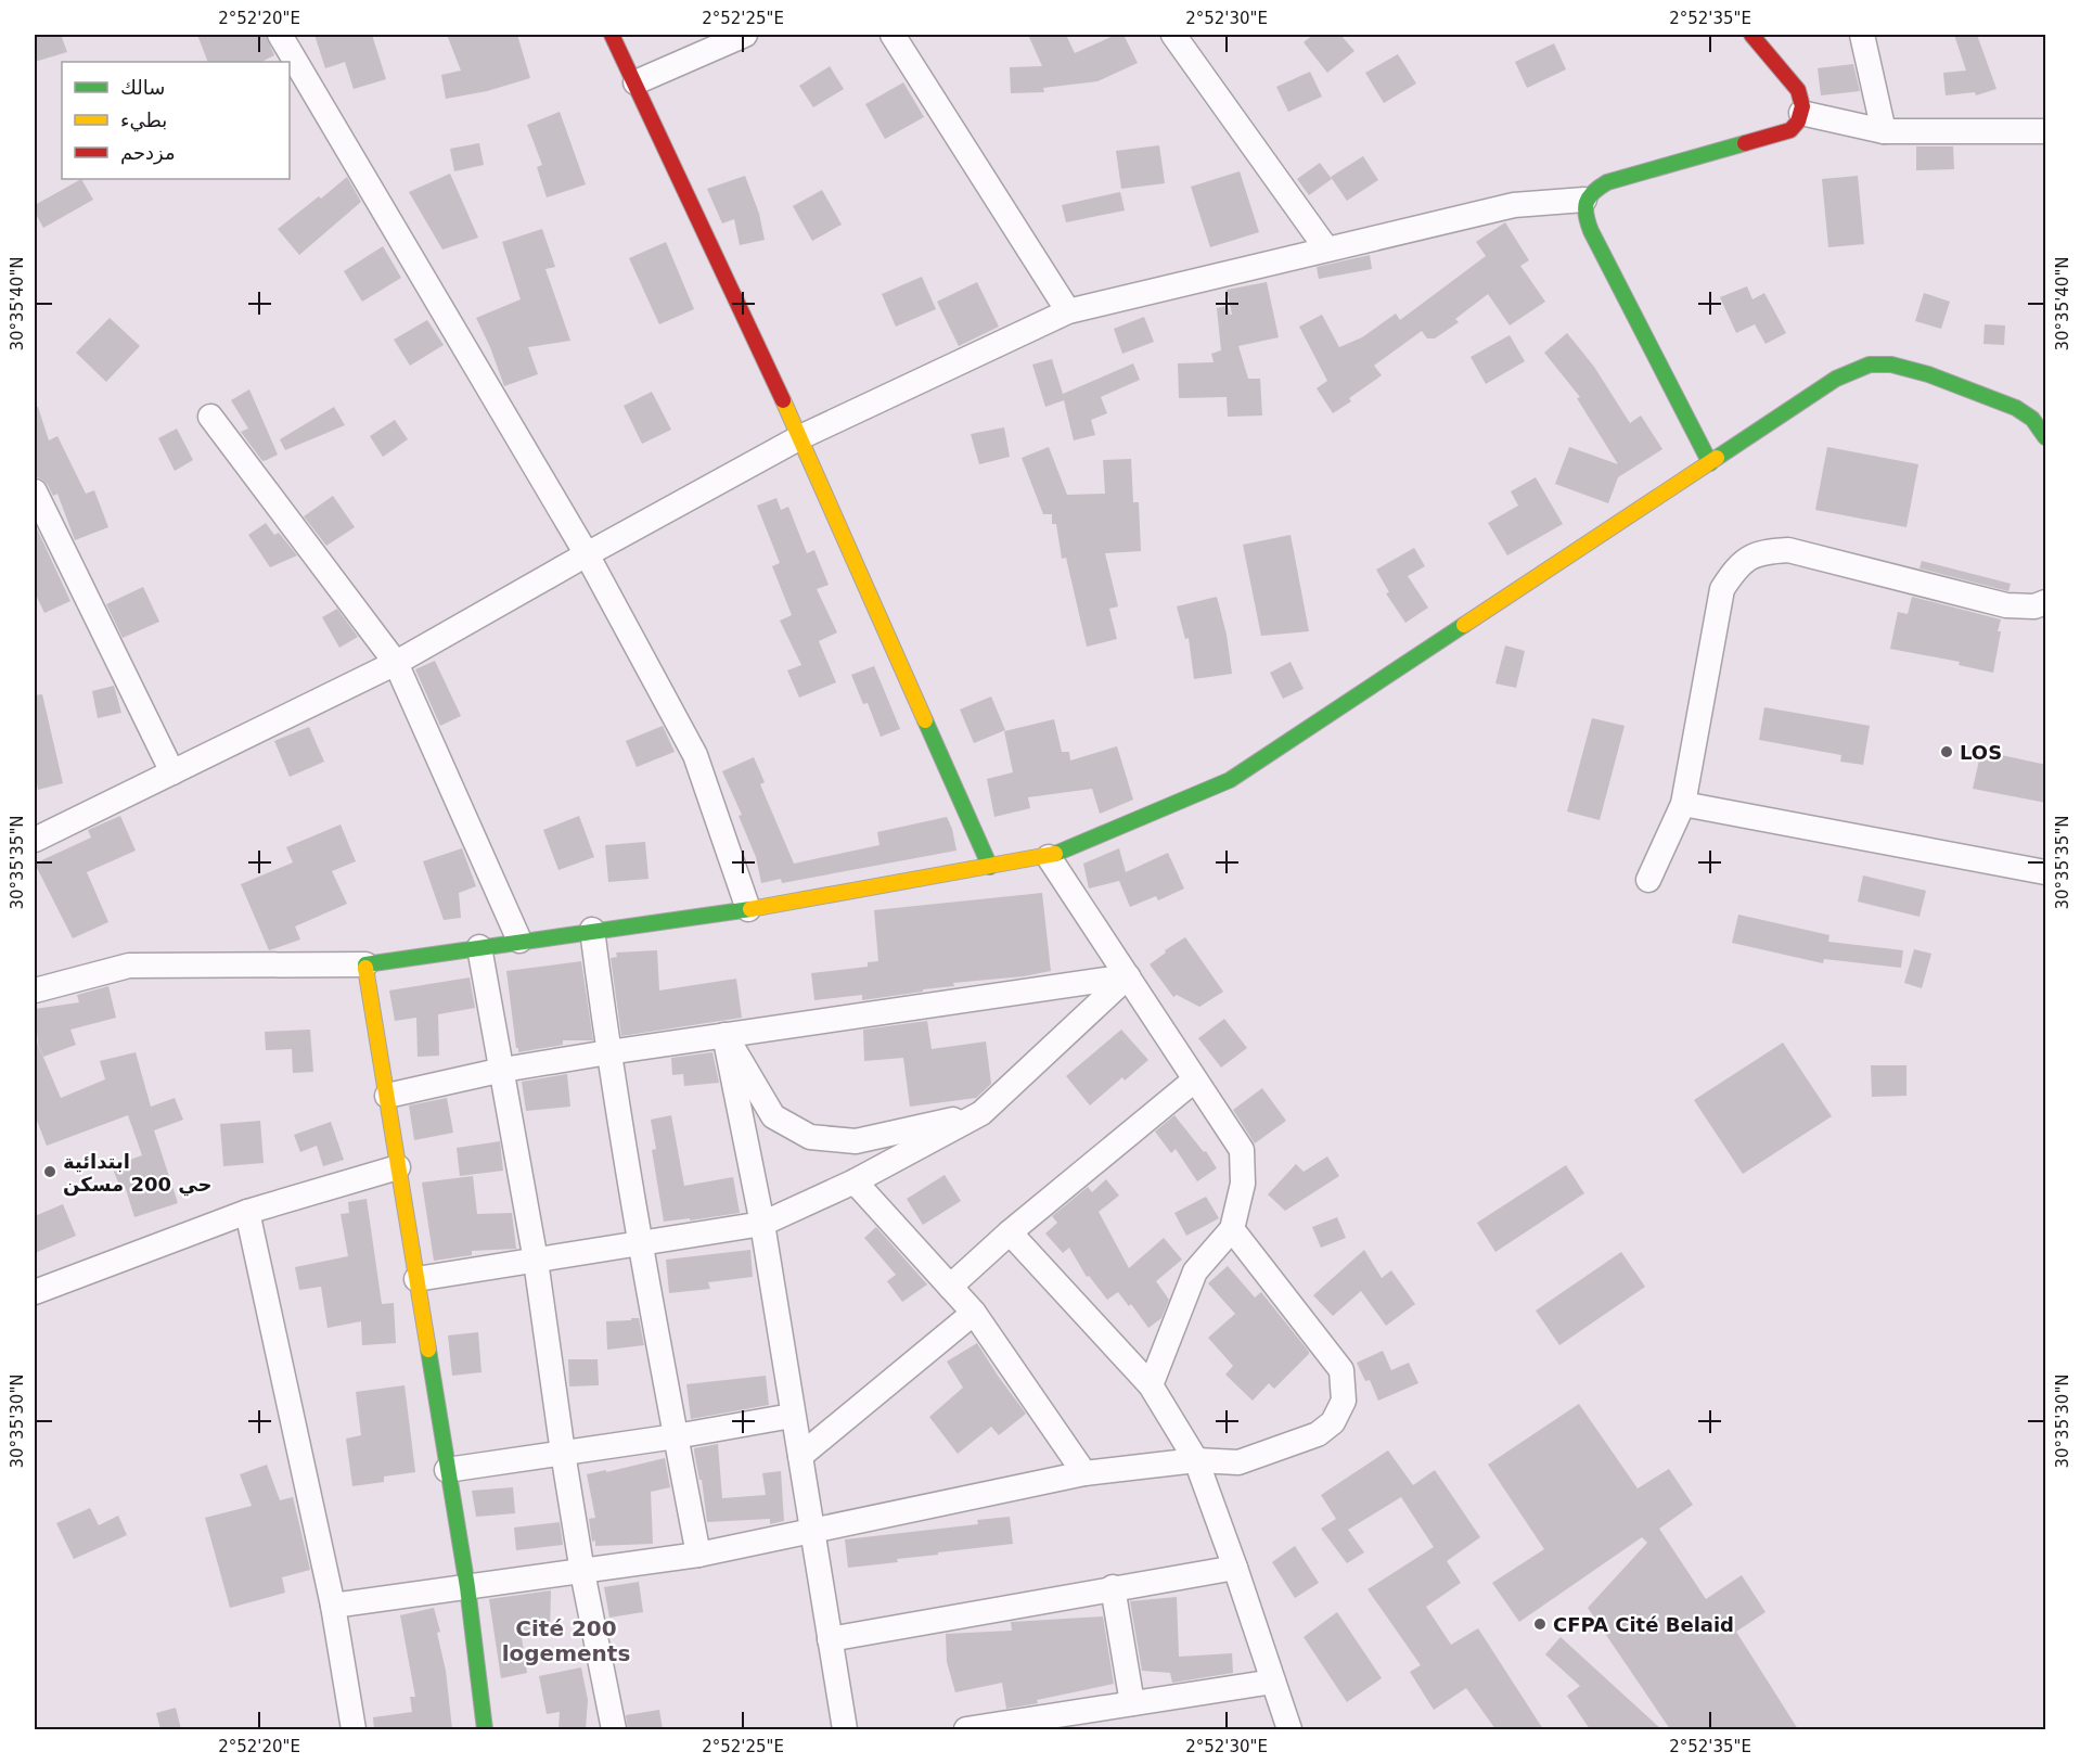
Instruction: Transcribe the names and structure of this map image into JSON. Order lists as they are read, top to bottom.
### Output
{
  "districts": ["Cité 200 logements"],
  "places": ["LOS", "ابتدائية حي 200 مسكن", "CFPA Cité Belaid"],
  "legend": ["سالك", "بطيء", "مزدحم"],
  "coordinates": [
    "2°52'20\"E",
    "2°52'25\"E",
    "2°52'30\"E",
    "2°52'35\"E",
    "30°35'40\"N",
    "30°35'35\"N",
    "30°35'30\"N"
  ]
}
